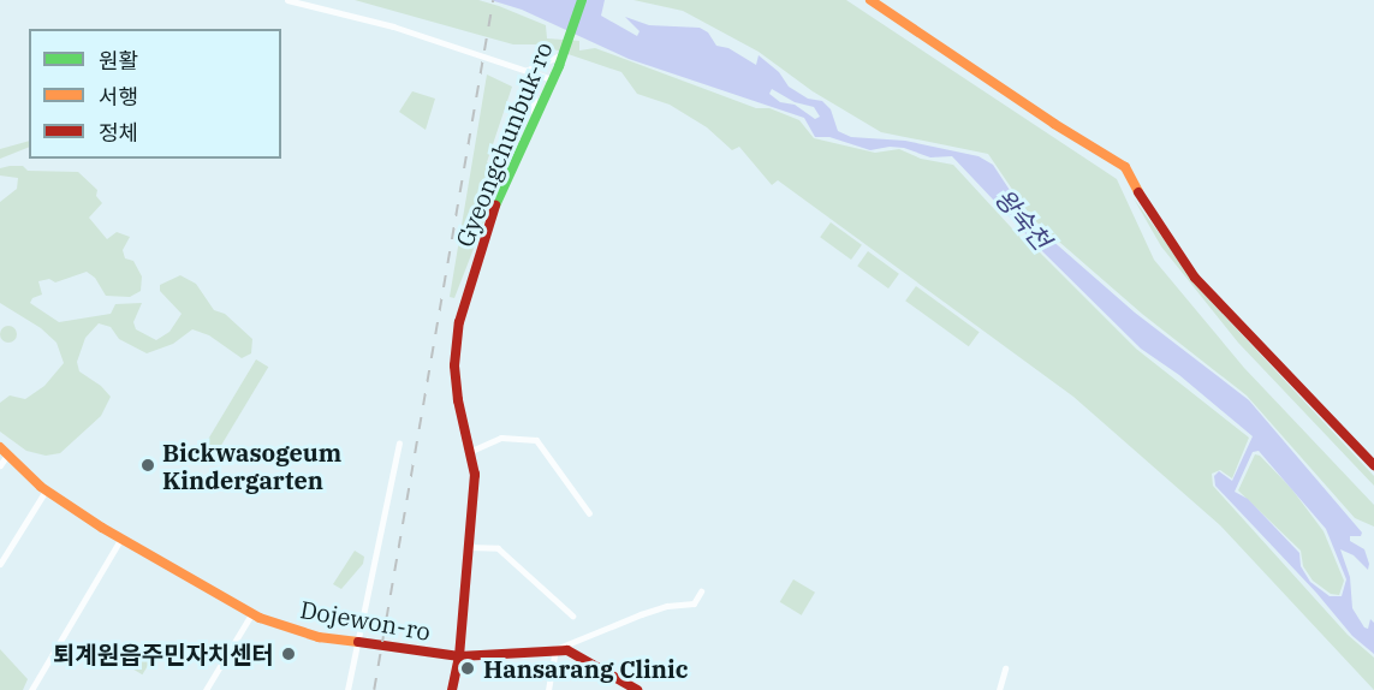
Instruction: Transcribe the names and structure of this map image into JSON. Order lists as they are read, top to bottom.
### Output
{
  "streets": {
    "street": ["Gyeongchunbuk-ro", "Dojewon-ro"]
  },
  "crossings": [
    ["Gyeongchunbuk-ro", "Dojewon-ro"]
  ],
  "water": ["왕숙천"],
  "places": ["Bickwasogeum Kindergarten", "퇴계원읍주민자치센터", "Hansarang Clinic"],
  "legend": ["원활", "서행", "정체"]
}
